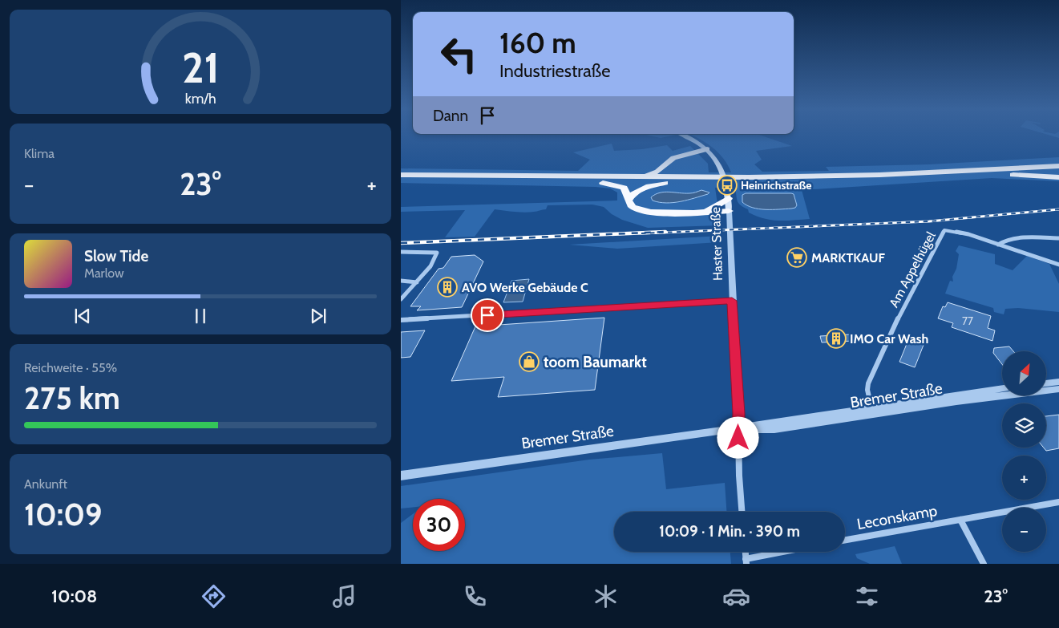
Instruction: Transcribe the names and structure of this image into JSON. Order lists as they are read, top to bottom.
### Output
{
  "streets": {
    "main road": ["Haster Straße"],
    "street": ["Am Appelhügel", "Bremer Straße", "Leconskamp"]
  },
  "crossings": [
    ["Haster Straße", "Bremer Straße"],
    ["Am Appelhügel", "Bremer Straße"]
  ],
  "places": {
    "bus stop": ["Heinrichstraße"],
    "supermarket": ["MARKTKAUF"],
    "building": ["AVO Werke Gebäude C", "IMO Car Wash"],
    "shop": ["toom Baumarkt"]
  },
  "house_numbers": ["77"],
  "north": "top right",
  "page": {
    "turn": ["160 m", "Industriestraße"],
    "then": "Dann",
    "tile": [
      "Klima",
      ["Reichweite · 55%", "275 km"],
      ["Ankunft", "10:09"]
    ],
    "heat": ["−", "23°", "+"],
    "song": ["Slow Tide", "Marlow"],
    "map_buttons": ["+", "−"],
    "limit": "30",
    "trip": "10:09 · 1 Min. · 390 m",
    "tabs": ["10:08", "23°"],
    "gauge": ["21", "km/h"]
  }
}
